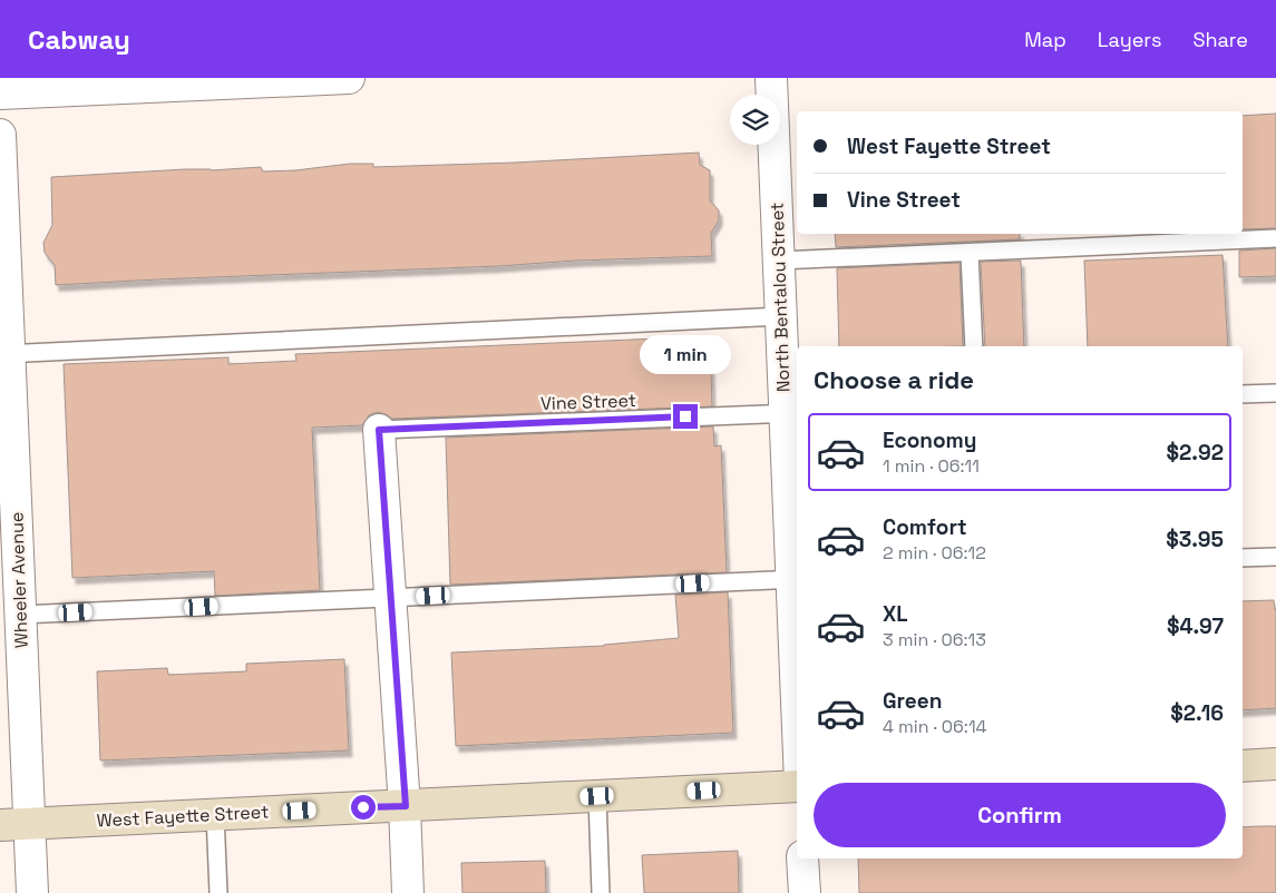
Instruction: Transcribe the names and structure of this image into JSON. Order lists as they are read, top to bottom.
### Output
{
  "streets": {
    "street": ["North Bentalou Street", "Wheeler Avenue", "West Fayette Street"],
    "lane": ["Vine Street"]
  },
  "crossings": [
    ["North Bentalou Street", "Vine Street"],
    ["Wheeler Avenue", "West Fayette Street"]
  ],
  "page": {
    "header": "Cabway",
    "nav": ["Map", "Layers", "Share"],
    "banner": ["West Fayette Street", "Vine Street"],
    "bubble": "1 min",
    "heading": "Choose a ride",
    "list": [
      {
        "name": "Economy",
        "note": "1 min · 06:11",
        "value": "$2.92"
      },
      {
        "name": "Comfort",
        "note": "2 min · 06:12",
        "value": "$3.95"
      },
      {
        "name": "XL",
        "note": "3 min · 06:13",
        "value": "$4.97"
      },
      {
        "name": "Green",
        "note": "4 min · 06:14",
        "value": "$2.16"
      }
    ],
    "buttons": "Confirm"
  }
}
